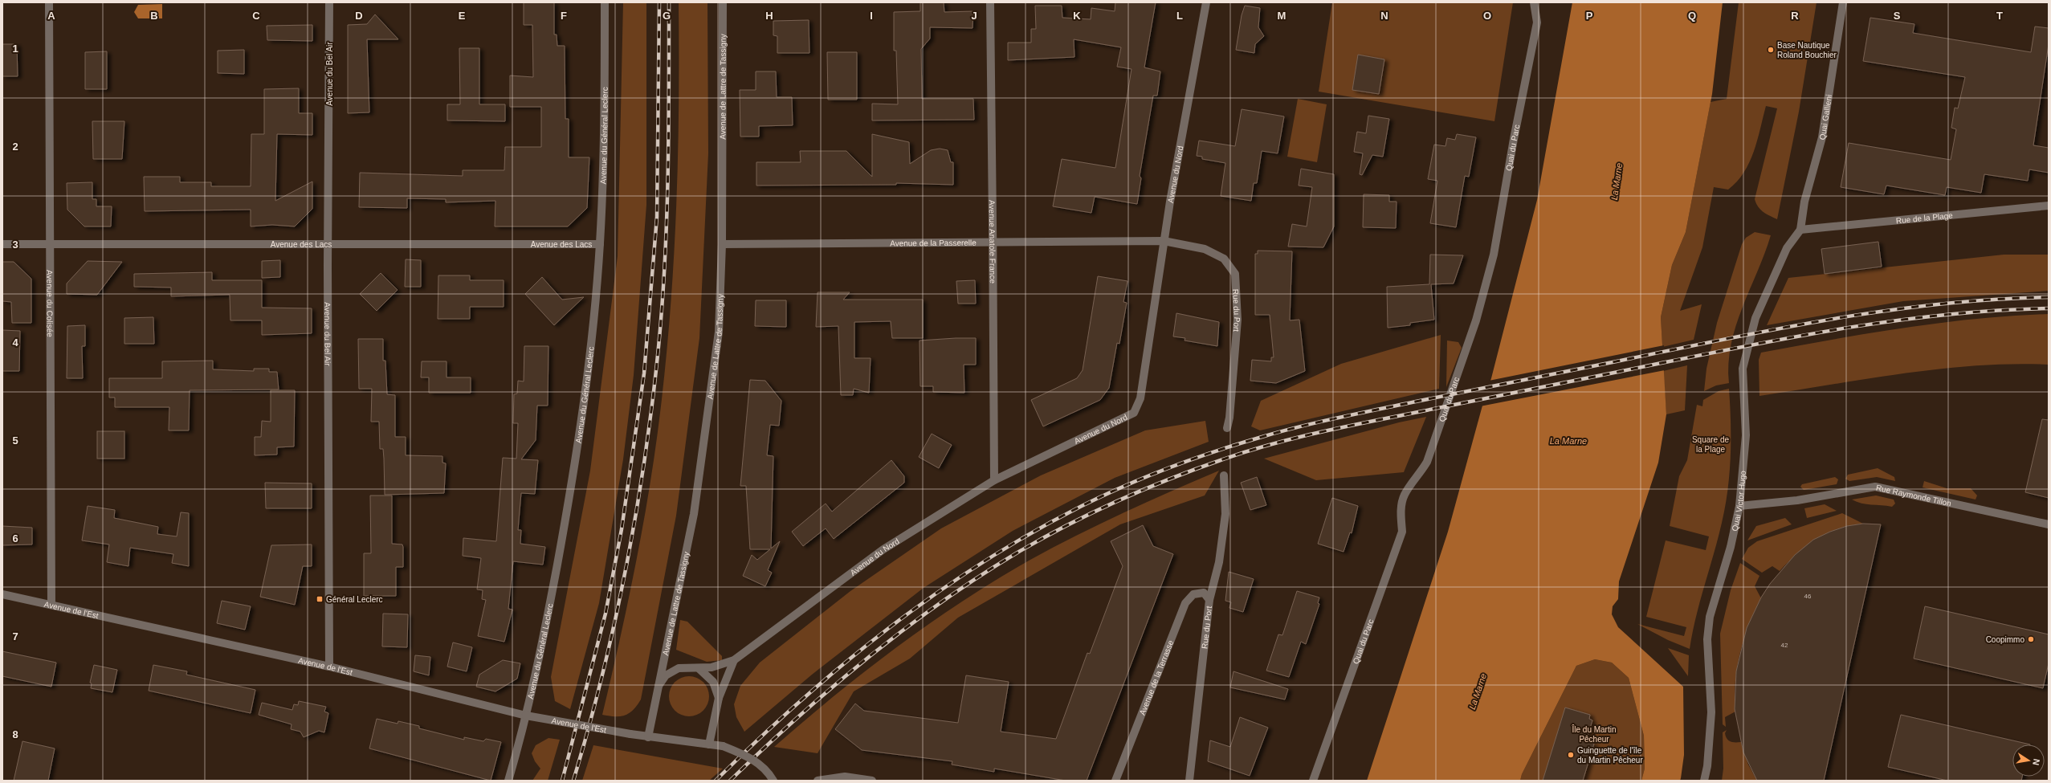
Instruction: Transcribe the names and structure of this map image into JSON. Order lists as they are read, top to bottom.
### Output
{
  "streets": {
    "street": [
      "Avenue du Bel Air",
      "Avenue de Lattre de Tassigny",
      "Quai Gallieni",
      "Avenue du Général Leclerc",
      "Quai du Parc",
      "Avenue du Nord",
      "Rue de la Plage",
      "Avenue Anatole France",
      "Avenue de la Passerelle",
      "Avenue des Lacs",
      "Avenue du Colisée",
      "Rue du Port",
      "Rue Raymonde Tillon",
      "Quai Victor Hugo",
      "Avenue de l'Est",
      "Avenue de la Terrasse"
    ]
  },
  "crossings": [
    ["Avenue du Bel Air", "Avenue des Lacs"],
    ["Avenue du Bel Air", "Avenue de l'Est"],
    ["Avenue de Lattre de Tassigny", "Avenue de la Passerelle"],
    ["Avenue de Lattre de Tassigny", "Avenue de l'Est"],
    ["Quai Gallieni", "Rue de la Plage"],
    ["Quai Gallieni", "Quai Victor Hugo"],
    ["Avenue du Général Leclerc", "Avenue des Lacs"],
    ["Avenue du Général Leclerc", "Avenue de l'Est"],
    ["Avenue du Nord", "Avenue Anatole France"],
    ["Avenue du Nord", "Avenue de la Passerelle"],
    ["Avenue du Nord", "Rue du Port"],
    ["Rue de la Plage", "Quai Victor Hugo"],
    ["Avenue Anatole France", "Avenue de la Passerelle"],
    ["Avenue de la Passerelle", "Rue du Port"],
    ["Avenue des Lacs", "Avenue du Colisée"],
    ["Avenue du Colisée", "Avenue de l'Est"],
    ["Rue du Port", "Avenue de la Terrasse"],
    ["Rue Raymonde Tillon", "Quai Victor Hugo"]
  ],
  "water": ["La Marne"],
  "parks": ["Square de la Plage", "Île du Martin Pêcheur"],
  "places": {
    "other": ["Base Nautique Roland Bouchier", "Coopimmo", "Guinguette de l'île du Martin Pêcheur"],
    "transit": ["Général Leclerc"]
  },
  "house_numbers": ["46", "42"],
  "north": "right",
  "grid": {
    "columns": [
      "A",
      "B",
      "C",
      "D",
      "E",
      "F",
      "G",
      "H",
      "I",
      "J",
      "K",
      "L",
      "M",
      "N",
      "O",
      "P",
      "Q",
      "R",
      "S",
      "T"
    ],
    "rows": [
      "1",
      "2",
      "3",
      "4",
      "5",
      "6",
      "7",
      "8"
    ]
  }
}
